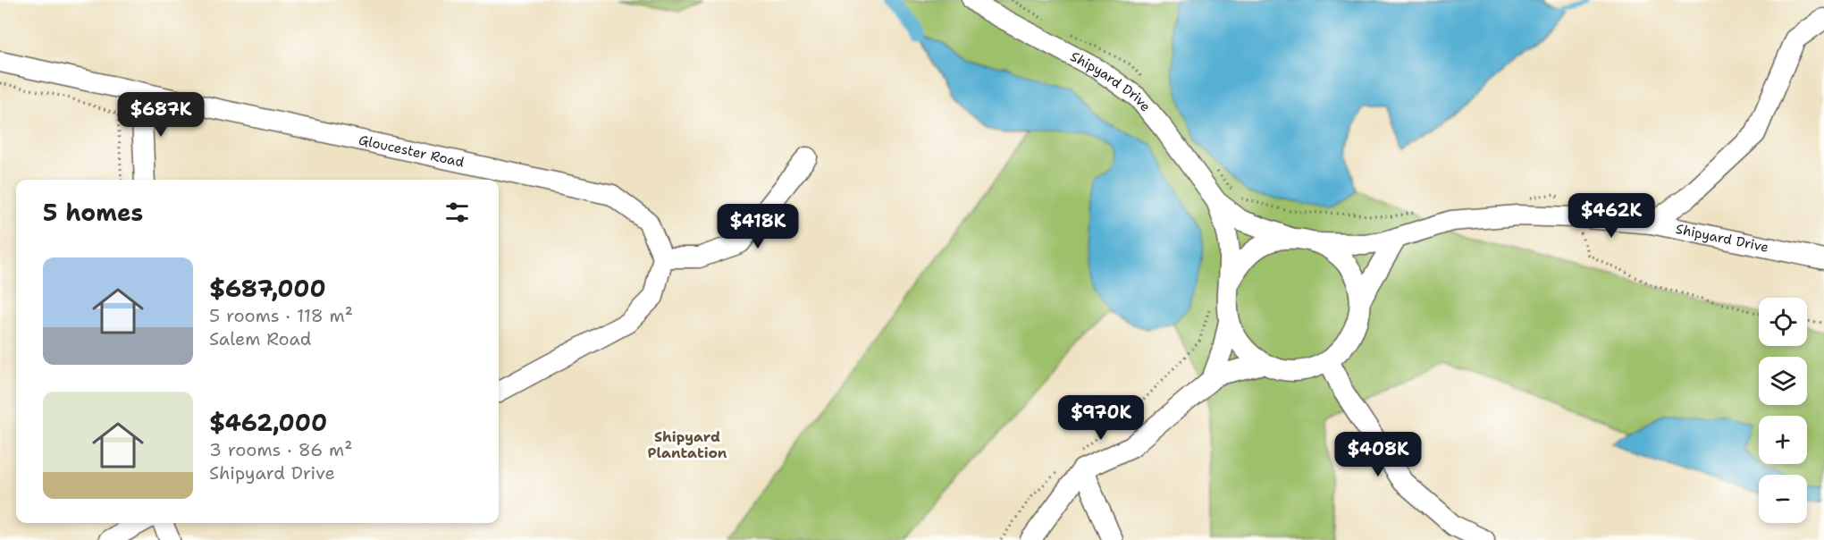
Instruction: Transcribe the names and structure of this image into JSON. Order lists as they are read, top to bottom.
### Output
{
  "streets": {
    "street": ["Shipyard Drive", "Gloucester Road"]
  },
  "districts": ["Shipyard Plantation"],
  "page": {
    "price": [
      "$687K",
      "$462K",
      "$418K",
      "$970K",
      "$408K"
    ],
    "heading": "5 homes",
    "list": [
      {
        "name": "$687,000",
        "note": "5 rooms · 118 m² · Salem Road"
      },
      {
        "name": "$462,000",
        "note": "3 rooms · 86 m² · Shipyard Drive"
      }
    ],
    "map_buttons": ["+", "−"]
  }
}
